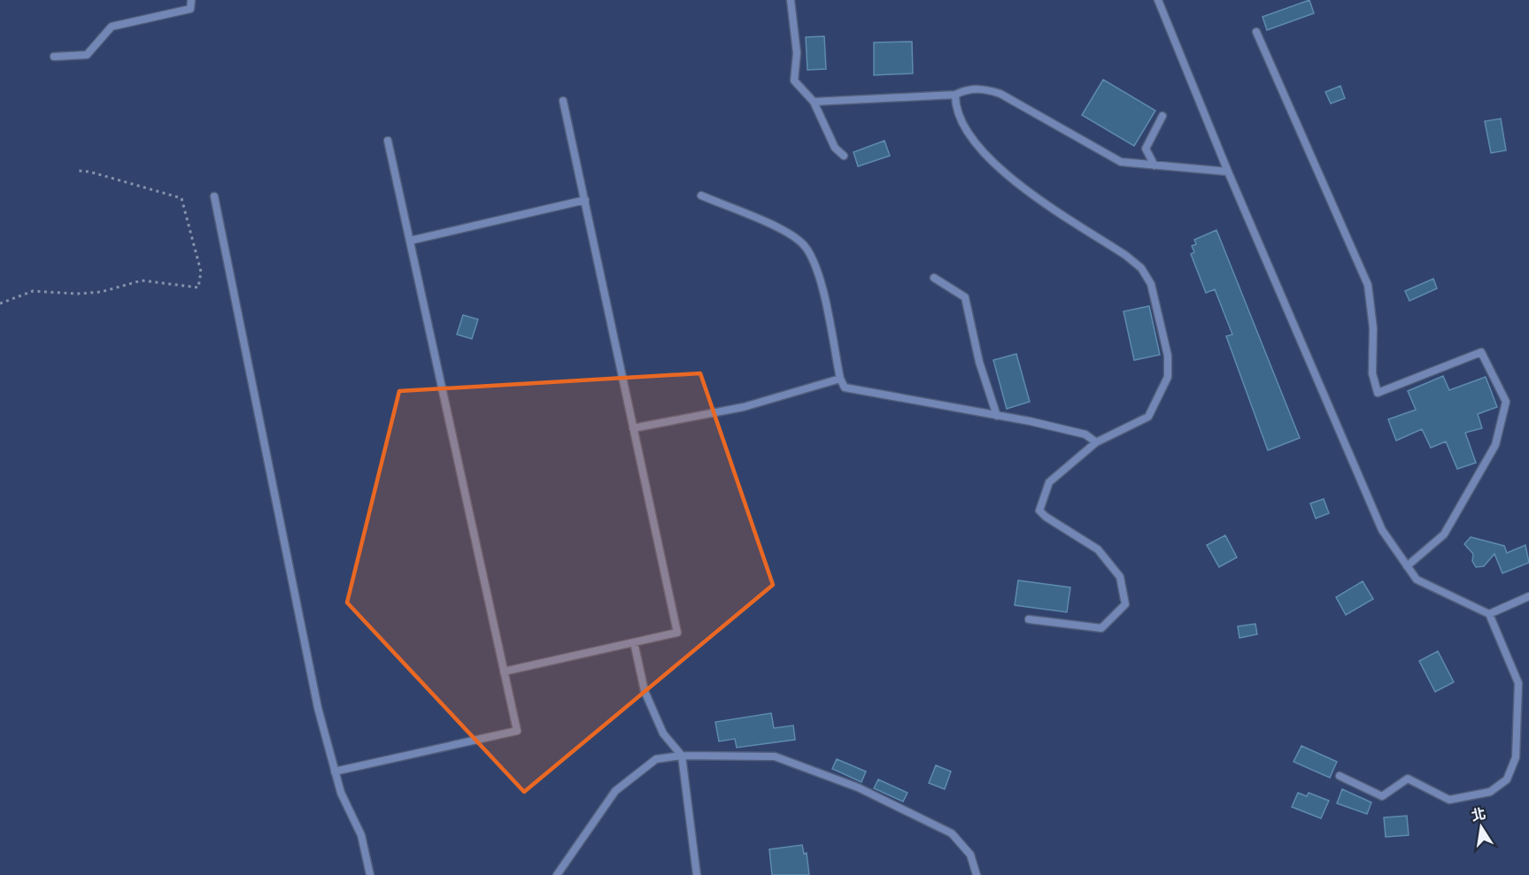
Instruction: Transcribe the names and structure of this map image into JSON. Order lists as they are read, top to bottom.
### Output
{
  "north": "top"
}
